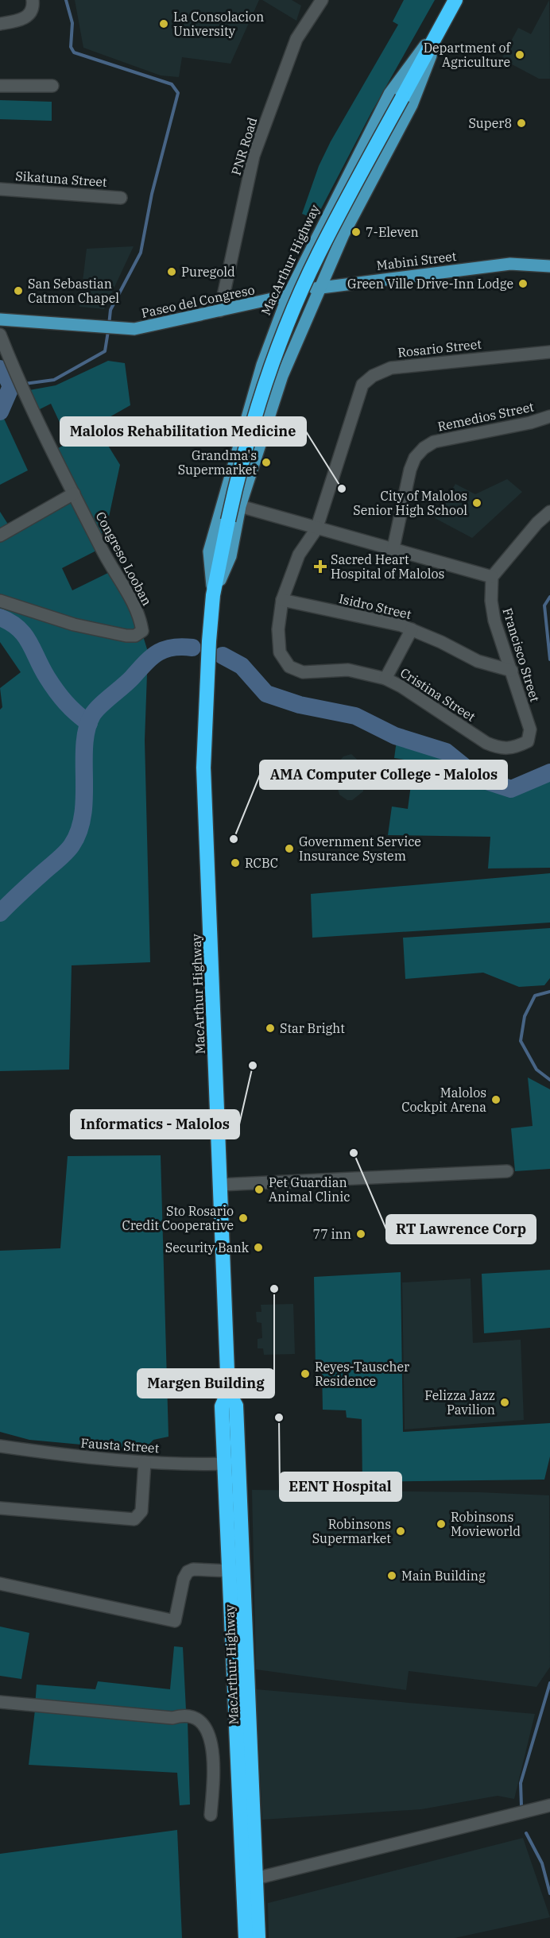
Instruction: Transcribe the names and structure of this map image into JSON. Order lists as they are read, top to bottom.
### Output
{
  "streets": {
    "highway": ["MacArthur Highway"],
    "main road": ["Mabini Street", "Paseo del Congreso"],
    "street": [
      "PNR Road",
      "Sikatuna Street",
      "Rosario Street",
      "Remedios Street",
      "Congreso Looban",
      "Isidro Street",
      "Francisco Street",
      "Cristina Street",
      "Fausta Street"
    ]
  },
  "crossings": [
    ["PNR Road", "Paseo del Congreso"],
    ["MacArthur Highway", "Mabini Street"],
    ["MacArthur Highway", "Paseo del Congreso"],
    ["MacArthur Highway", "Fausta Street"],
    ["Mabini Street", "Paseo del Congreso"],
    ["Rosario Street", "Isidro Street"],
    ["Rosario Street", "Cristina Street"],
    ["Isidro Street", "Francisco Street"],
    ["Francisco Street", "Cristina Street"]
  ],
  "places": {
    "other": [
      "La Consolacion University",
      "Department of Agriculture",
      "Super8",
      "7-Eleven",
      "Puregold",
      "Green Ville Drive-Inn Lodge",
      "San Sebastian Catmon Chapel",
      "Grandma's Supermarket",
      "Malolos Rehabilitation Medicine",
      "City of Malolos Senior High School",
      "AMA Computer College - Malolos",
      "Government Service Insurance System",
      "RCBC",
      "Star Bright",
      "Informatics - Malolos",
      "Malolos Cockpit Arena",
      "RT Lawrence Corp",
      "Pet Guardian Animal Clinic",
      "Sto Rosario Credit Cooperative",
      "77 inn",
      "Security Bank",
      "Margen Building",
      "Reyes-Tauscher Residence",
      "Felizza Jazz Pavilion",
      "EENT Hospital",
      "Robinsons Movieworld",
      "Robinsons Supermarket",
      "Main Building"
    ],
    "health": ["Sacred Heart Hospital of Malolos"]
  }
}
